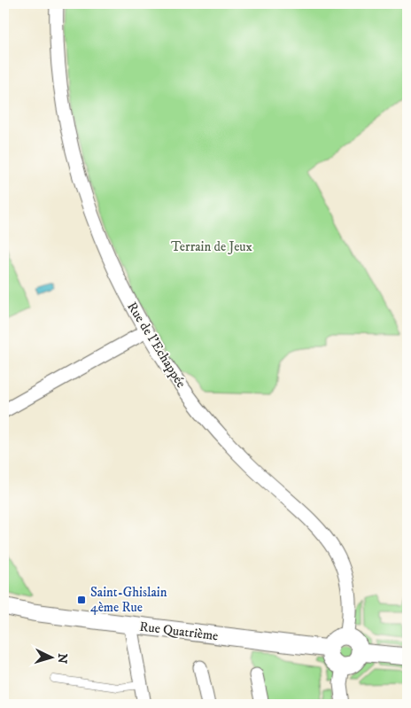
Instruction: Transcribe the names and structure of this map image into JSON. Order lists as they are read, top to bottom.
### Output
{
  "streets": {
    "street": ["Rue de l'Echappée", "Rue Quatrième"]
  },
  "crossings": [
    ["Rue de l'Echappée", "Rue Quatrième"]
  ],
  "parks": ["Terrain de Jeux"],
  "places": {
    "transit": ["Saint-Ghislain 4ème Rue"]
  },
  "north": "right"
}
